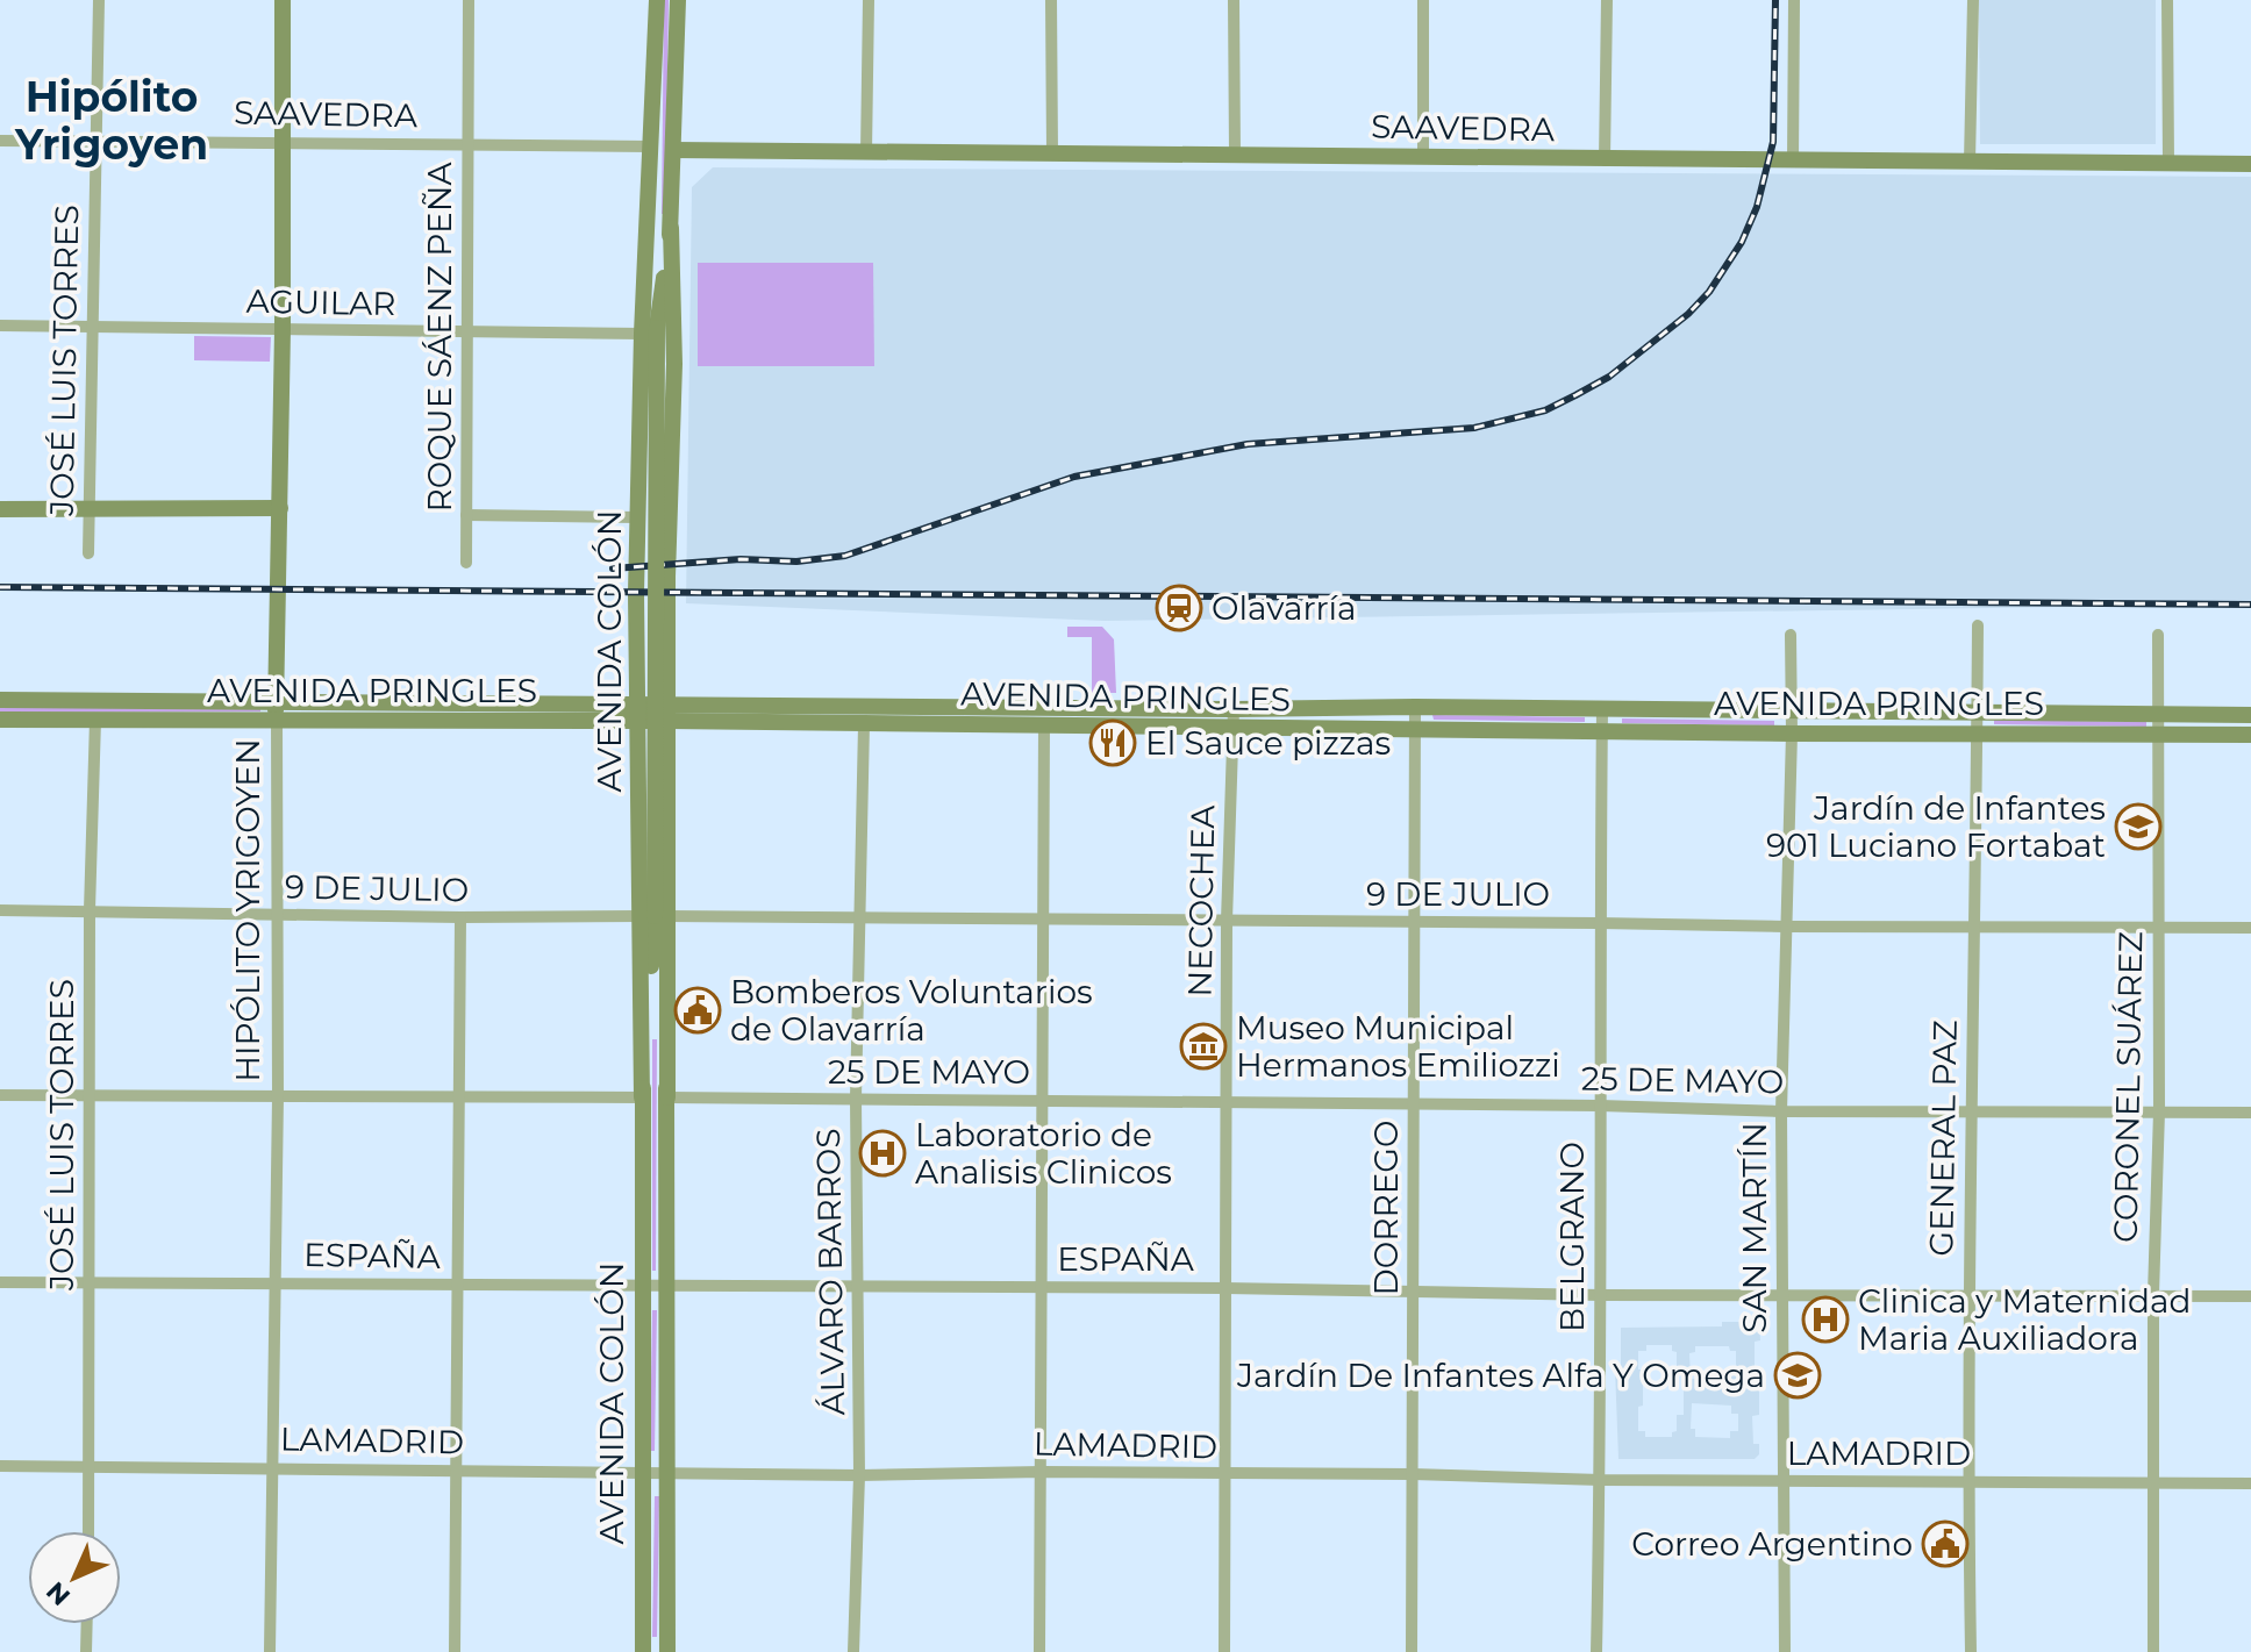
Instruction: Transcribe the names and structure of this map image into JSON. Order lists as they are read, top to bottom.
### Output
{
  "streets": {
    "main road": [
      "SAAVEDRA",
      "AVENIDA COLÓN",
      "AVENIDA PRINGLES",
      "HIPÓLITO YRIGOYEN"
    ],
    "street": [
      "AGUILAR",
      "ROQUE SÁENZ PEÑA",
      "JOSÉ LUIS TORRES",
      "9 DE JULIO",
      "NECOCHEA",
      "25 DE MAYO",
      "CORONEL SUÁREZ",
      "GENERAL PAZ",
      "DORREGO",
      "SAN MARTÍN",
      "BELGRANO",
      "ESPAÑA",
      "ÁLVARO BARROS",
      "LAMADRID"
    ]
  },
  "crossings": [
    ["SAAVEDRA", "ROQUE SÁENZ PEÑA"],
    ["SAAVEDRA", "JOSÉ LUIS TORRES"],
    ["SAAVEDRA", "AVENIDA COLÓN"],
    ["SAAVEDRA", "HIPÓLITO YRIGOYEN"],
    ["AGUILAR", "ROQUE SÁENZ PEÑA"],
    ["AGUILAR", "JOSÉ LUIS TORRES"],
    ["AGUILAR", "AVENIDA COLÓN"],
    ["AGUILAR", "HIPÓLITO YRIGOYEN"],
    ["JOSÉ LUIS TORRES", "AVENIDA PRINGLES"],
    ["JOSÉ LUIS TORRES", "9 DE JULIO"],
    ["JOSÉ LUIS TORRES", "ESPAÑA"],
    ["JOSÉ LUIS TORRES", "LAMADRID"],
    ["AVENIDA COLÓN", "AVENIDA PRINGLES"],
    ["AVENIDA COLÓN", "9 DE JULIO"],
    ["AVENIDA COLÓN", "25 DE MAYO"],
    ["AVENIDA COLÓN", "ESPAÑA"],
    ["AVENIDA COLÓN", "LAMADRID"],
    ["AVENIDA PRINGLES", "NECOCHEA"],
    ["AVENIDA PRINGLES", "HIPÓLITO YRIGOYEN"],
    ["AVENIDA PRINGLES", "CORONEL SUÁREZ"],
    ["AVENIDA PRINGLES", "GENERAL PAZ"],
    ["AVENIDA PRINGLES", "DORREGO"],
    ["AVENIDA PRINGLES", "SAN MARTÍN"],
    ["AVENIDA PRINGLES", "BELGRANO"],
    ["AVENIDA PRINGLES", "ÁLVARO BARROS"],
    ["9 DE JULIO", "NECOCHEA"],
    ["9 DE JULIO", "HIPÓLITO YRIGOYEN"],
    ["9 DE JULIO", "CORONEL SUÁREZ"],
    ["9 DE JULIO", "GENERAL PAZ"],
    ["9 DE JULIO", "DORREGO"],
    ["9 DE JULIO", "SAN MARTÍN"],
    ["9 DE JULIO", "BELGRANO"],
    ["9 DE JULIO", "ÁLVARO BARROS"],
    ["NECOCHEA", "25 DE MAYO"],
    ["NECOCHEA", "ESPAÑA"],
    ["NECOCHEA", "LAMADRID"],
    ["HIPÓLITO YRIGOYEN", "ESPAÑA"],
    ["HIPÓLITO YRIGOYEN", "LAMADRID"],
    ["25 DE MAYO", "CORONEL SUÁREZ"],
    ["25 DE MAYO", "GENERAL PAZ"],
    ["25 DE MAYO", "DORREGO"],
    ["25 DE MAYO", "SAN MARTÍN"],
    ["25 DE MAYO", "BELGRANO"],
    ["25 DE MAYO", "ÁLVARO BARROS"],
    ["CORONEL SUÁREZ", "ESPAÑA"],
    ["CORONEL SUÁREZ", "LAMADRID"],
    ["GENERAL PAZ", "ESPAÑA"],
    ["GENERAL PAZ", "LAMADRID"],
    ["DORREGO", "ESPAÑA"],
    ["DORREGO", "LAMADRID"],
    ["SAN MARTÍN", "ESPAÑA"],
    ["SAN MARTÍN", "LAMADRID"],
    ["BELGRANO", "ESPAÑA"],
    ["BELGRANO", "LAMADRID"],
    ["ESPAÑA", "ÁLVARO BARROS"],
    ["ÁLVARO BARROS", "LAMADRID"]
  ],
  "districts": ["Hipólito Yrigoyen"],
  "places": {
    "station": ["Olavarría"],
    "restaurant": ["El Sauce pizzas"],
    "school or university": ["Jardín de Infantes 901 Luciano Fortabat", "Jardín De Infantes Alfa Y Omega"],
    "public building": ["Bomberos Voluntarios de Olavarría", "Correo Argentino"],
    "museum": ["Museo Municipal Hermanos Emiliozzi"],
    "hospital": ["Laboratorio de Analisis Clinicos", "Clinica y Maternidad Maria Auxiliadora"]
  },
  "north": "bottom left"
}
